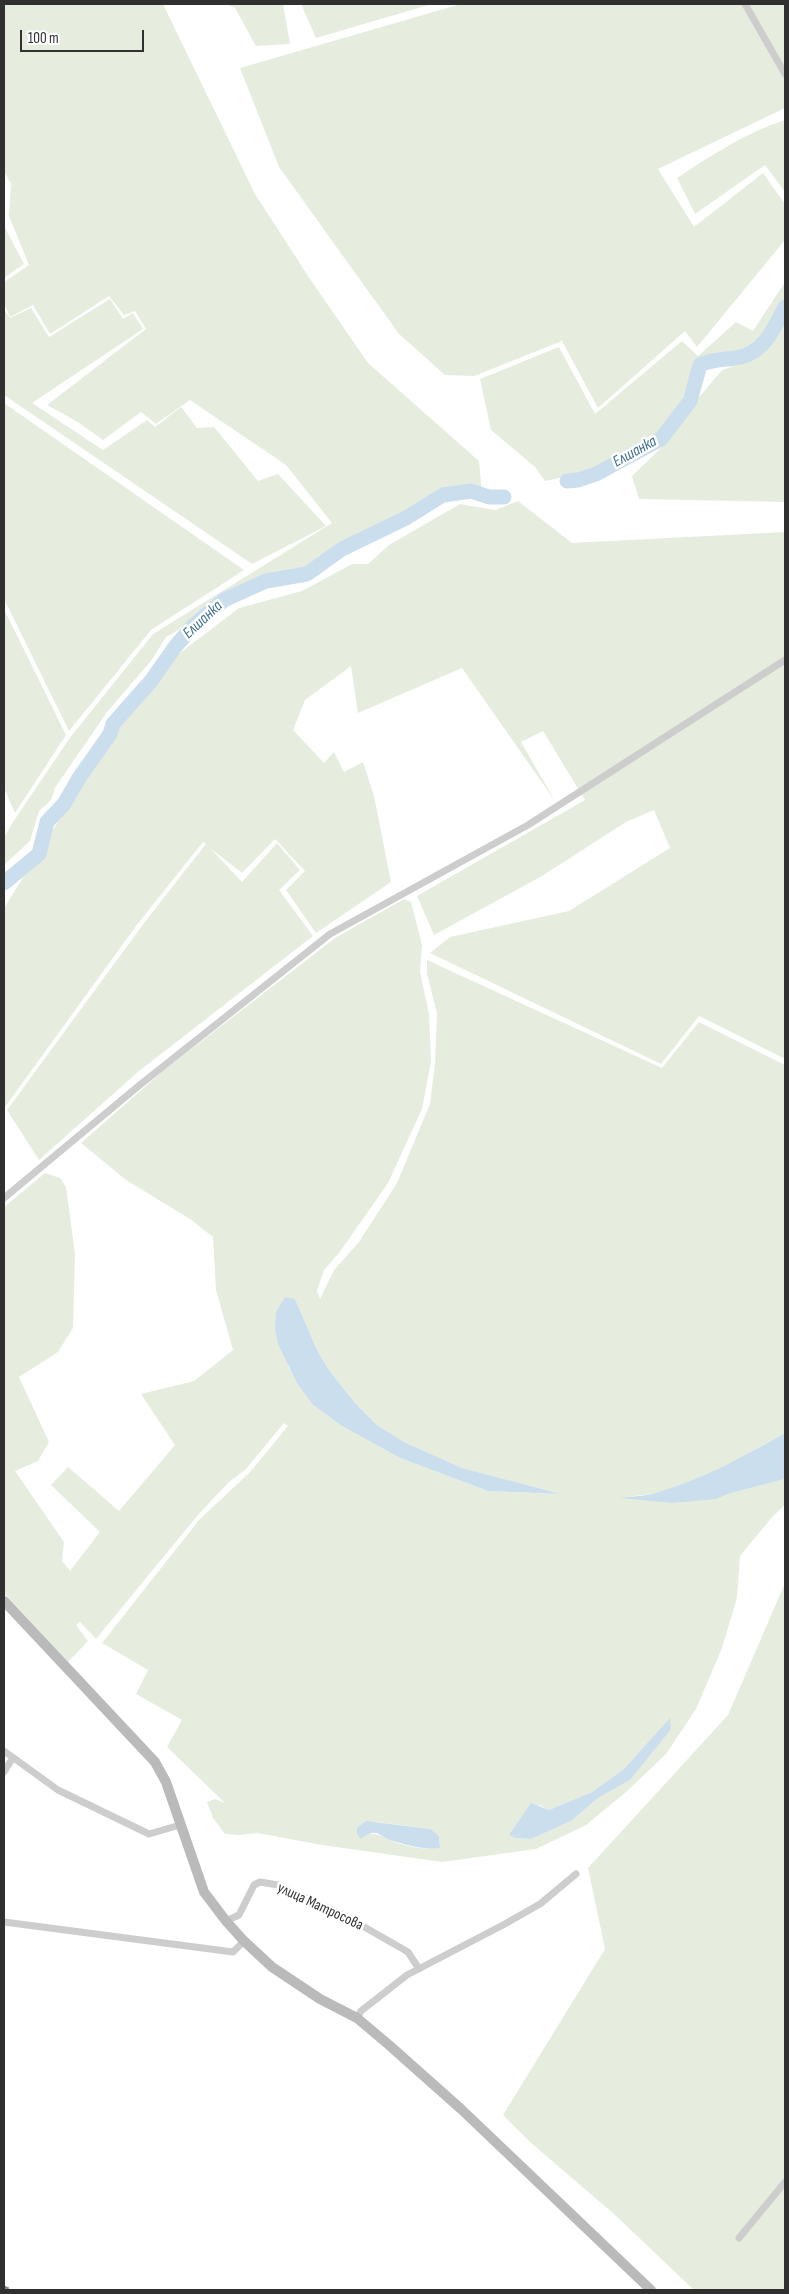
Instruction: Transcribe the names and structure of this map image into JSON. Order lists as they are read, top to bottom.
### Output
{
  "streets": {
    "street": ["улица Матросова"]
  },
  "water": ["Елшанка"],
  "scale_bar": "100 m"
}
